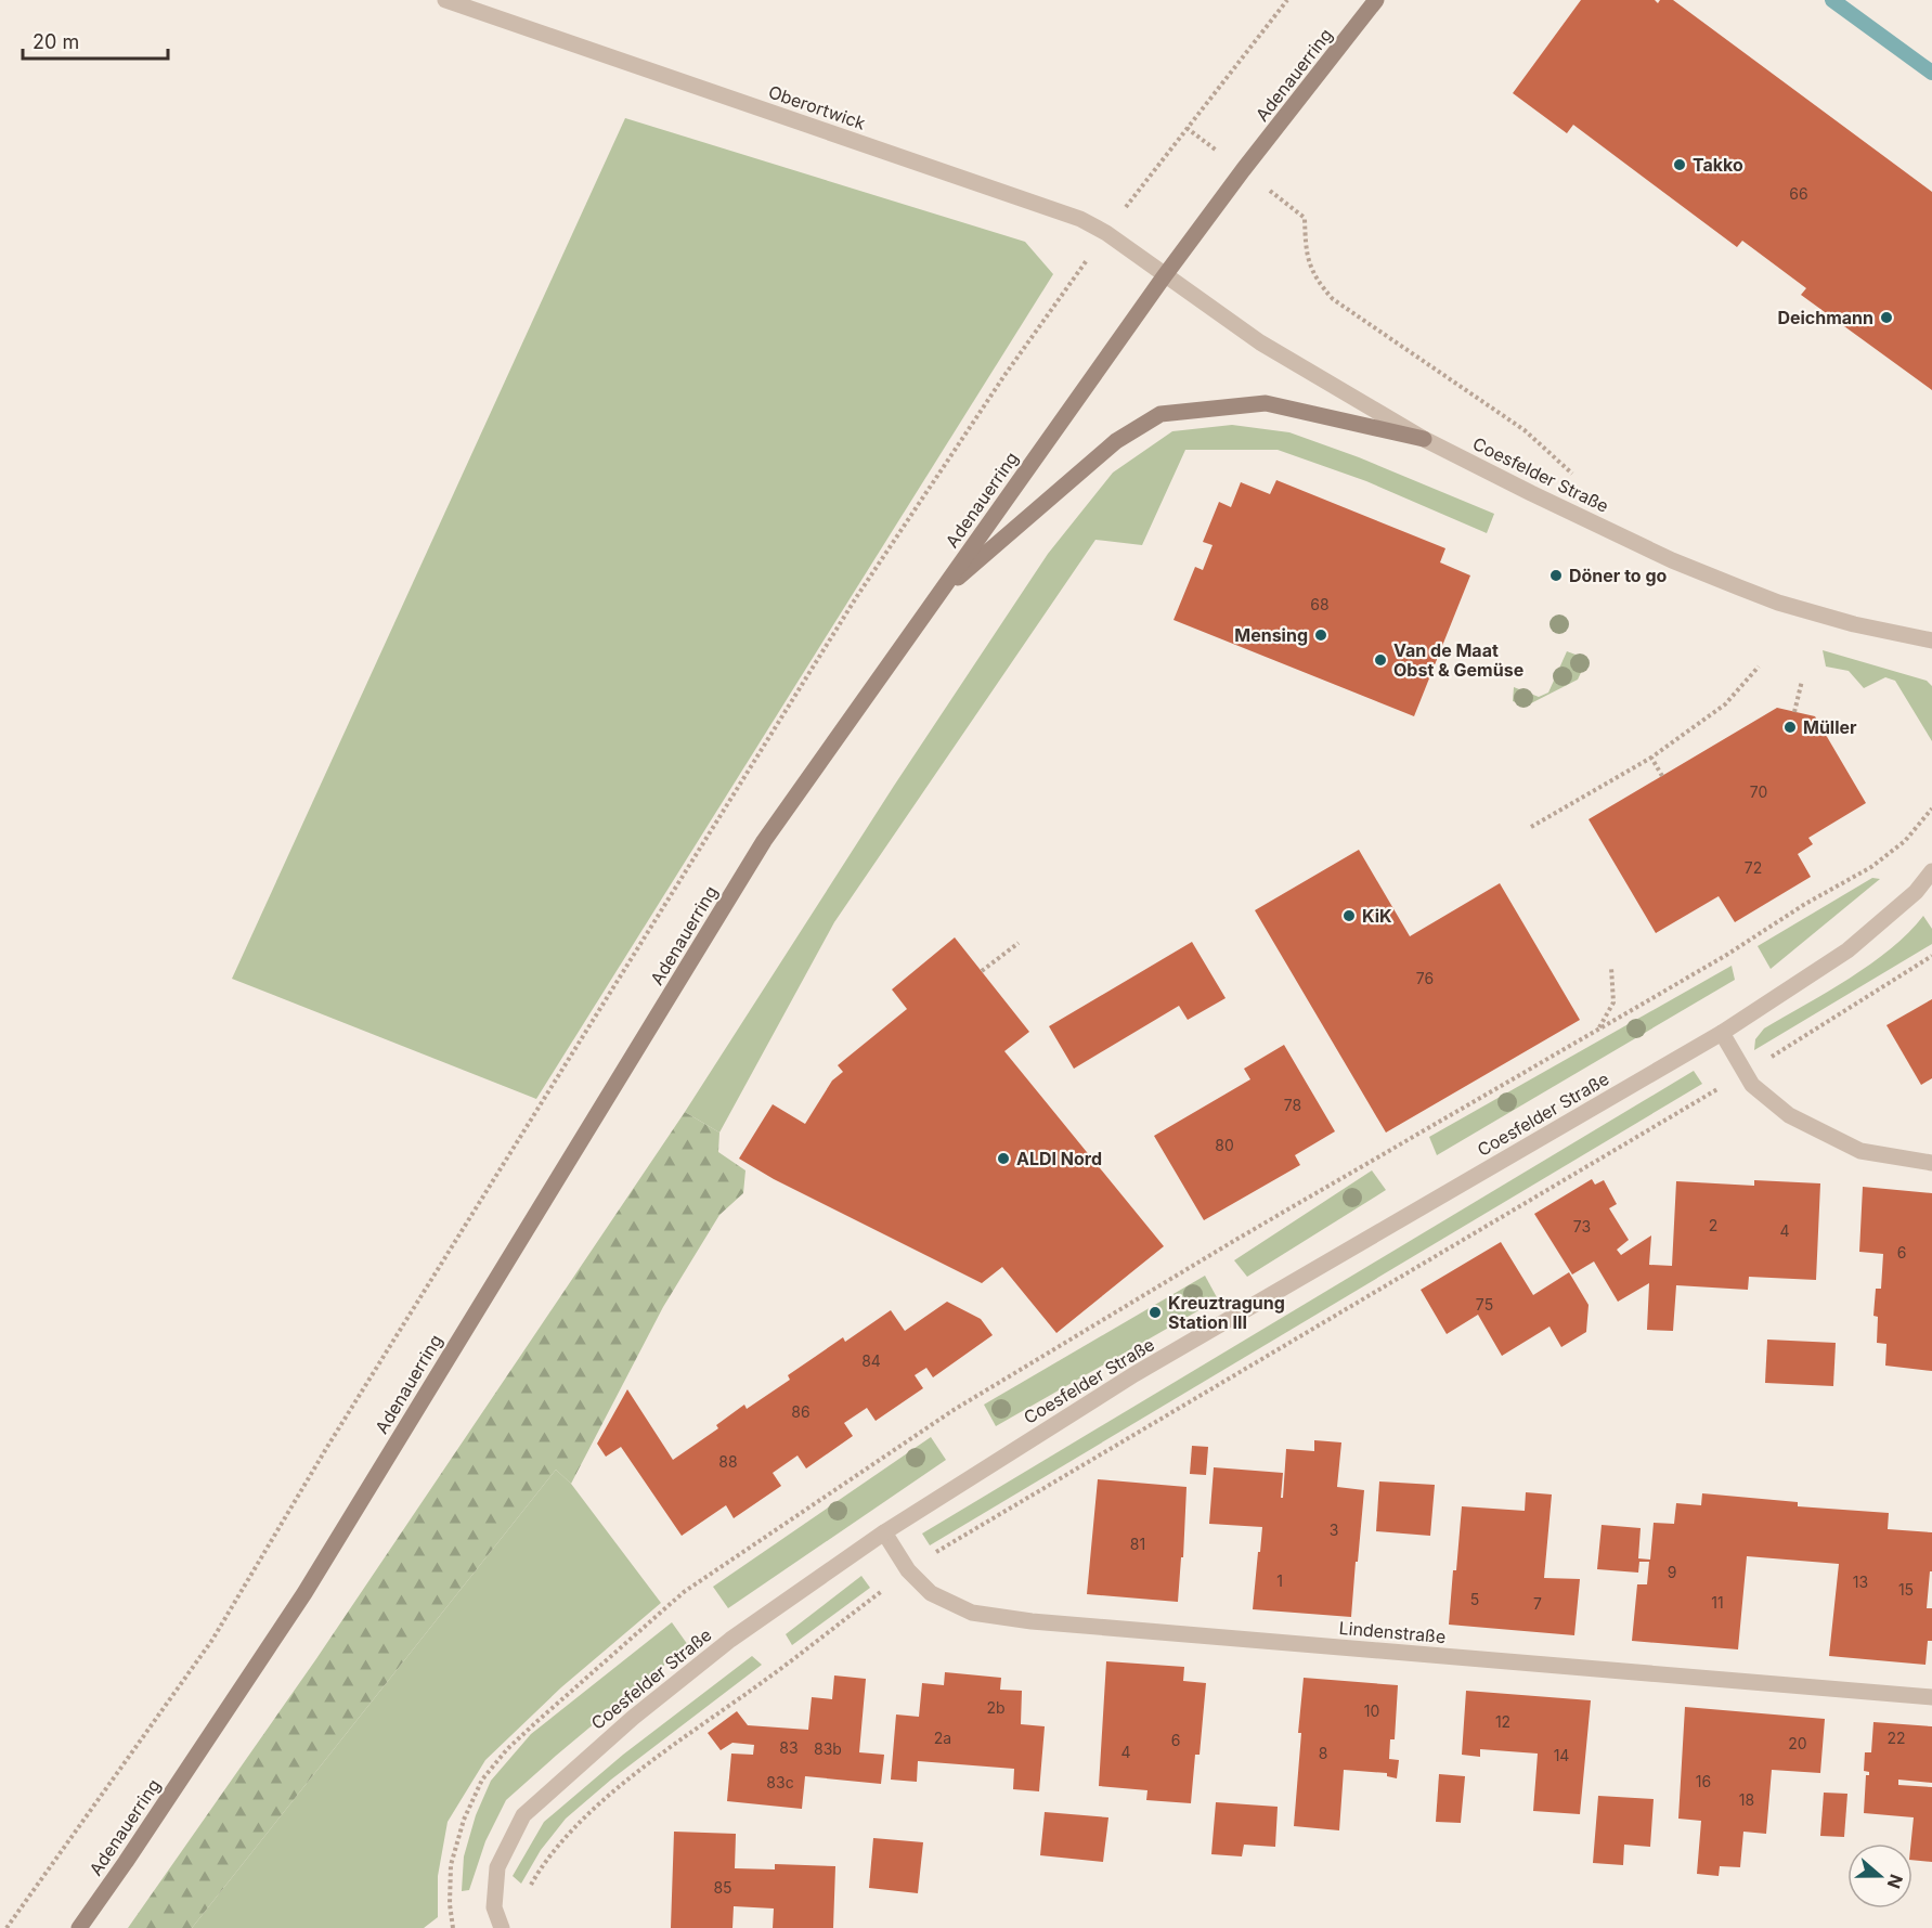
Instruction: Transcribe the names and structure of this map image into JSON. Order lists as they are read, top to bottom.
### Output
{
  "streets": {
    "main road": ["Adenauerring"],
    "street": ["Oberortwick", "Coesfelder Straße", "Lindenstraße"]
  },
  "crossings": [
    ["Adenauerring", "Oberortwick"],
    ["Adenauerring", "Coesfelder Straße"],
    ["Oberortwick", "Coesfelder Straße"],
    ["Coesfelder Straße", "Lindenstraße"]
  ],
  "places": [
    "Takko",
    "Deichmann",
    "Döner to go",
    "Mensing",
    "Van de Maat Obst & Gemüse",
    "Müller",
    "KiK",
    "ALDI Nord",
    "Kreuztragung Station III"
  ],
  "house_numbers": [
    "66",
    "68",
    "70",
    "72",
    "76",
    "78",
    "80",
    "2",
    "73",
    "4",
    "6",
    "75",
    "84",
    "86",
    "88",
    "3",
    "81",
    "9",
    "1",
    "13",
    "15",
    "5",
    "11",
    "7",
    "2b",
    "10",
    "12",
    "2a",
    "22",
    "6",
    "20",
    "83",
    "83b",
    "4",
    "8",
    "14",
    "16",
    "83c",
    "18",
    "85"
  ],
  "scale_bar": "20 m",
  "north": "right"
}
